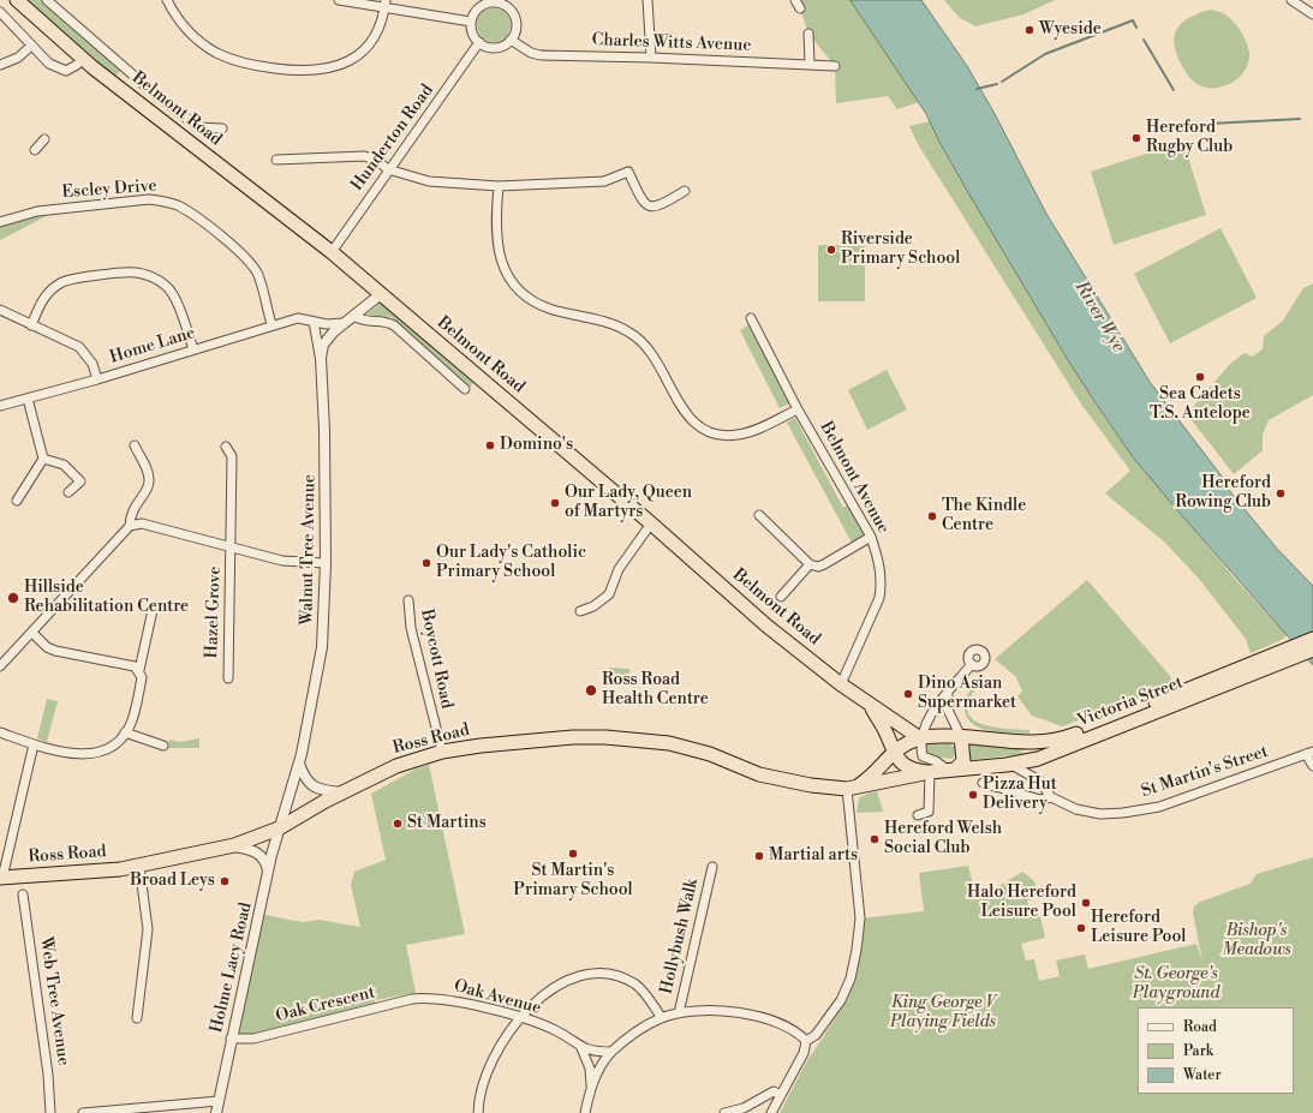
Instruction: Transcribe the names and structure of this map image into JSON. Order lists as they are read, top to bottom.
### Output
{
  "streets": {
    "highway": ["Belmont Road", "Victoria Street", "Ross Road"],
    "street": [
      "Charles Witts Avenue",
      "Hunderton Road",
      "Escley Drive",
      "Home Lane",
      "Belmont Avenue",
      "Walnut Tree Avenue",
      "Hazel Grove",
      "Boycott Road",
      "St Martin's Street",
      "Hollybush Walk",
      "Holme Lacy Road",
      "Oak Avenue",
      "Web Tree Avenue",
      "Oak Crescent"
    ]
  },
  "crossings": [
    ["Charles Witts Avenue", "Hunderton Road"],
    ["Belmont Road", "Hunderton Road"],
    ["Belmont Road", "Belmont Avenue"],
    ["Belmont Road", "Walnut Tree Avenue"],
    ["Belmont Road", "Victoria Street"],
    ["Escley Drive", "Home Lane"],
    ["Home Lane", "Walnut Tree Avenue"],
    ["Walnut Tree Avenue", "Hazel Grove"],
    ["Walnut Tree Avenue", "Ross Road"],
    ["Walnut Tree Avenue", "Holme Lacy Road"],
    ["Boycott Road", "Ross Road"],
    ["Victoria Street", "Ross Road"],
    ["Ross Road", "Holme Lacy Road"],
    ["Holme Lacy Road", "Oak Crescent"],
    ["Oak Avenue", "Oak Crescent"]
  ],
  "water": ["River Wye"],
  "parks": ["Bishop's Meadows", "St. George's Playground", "King George V Playing Fields"],
  "places": [
    "Wyeside",
    "Hereford Rugby Club",
    "Riverside Primary School",
    "Sea Cadets T.S. Antelope",
    "Domino's",
    "Hereford Rowing Club",
    "Our Lady, Queen of Martyrs",
    "The Kindle Centre",
    "Our Lady's Catholic Primary School",
    "Hillside Rehabilitation Centre",
    "Ross Road Health Centre",
    "Dino Asian Supermarket",
    "Pizza Hut Delivery",
    "St Martins",
    "Hereford Welsh Social Club",
    "St Martin's Primary School",
    "Martial arts",
    "Broad Leys",
    "Halo Hereford Leisure Pool",
    "Hereford Leisure Pool"
  ],
  "legend": ["Road", "Park", "Water"]
}
